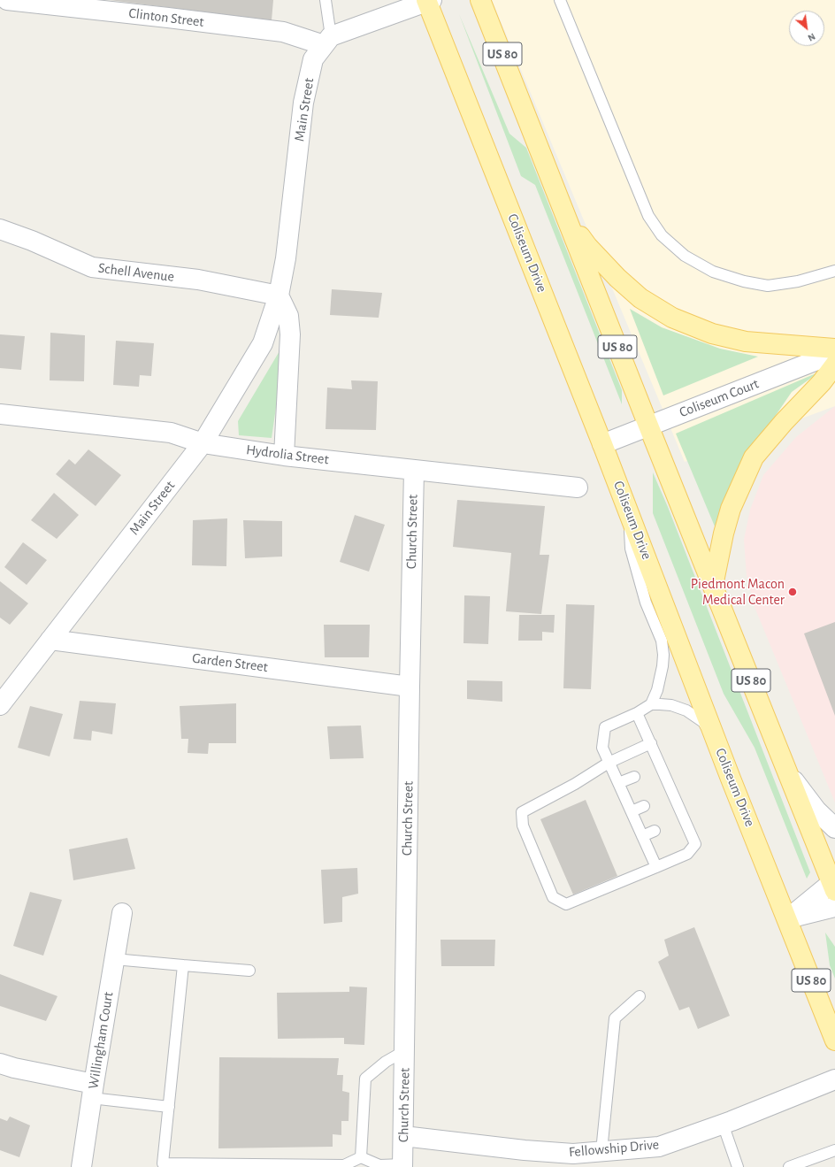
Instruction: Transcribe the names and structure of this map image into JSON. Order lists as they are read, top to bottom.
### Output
{
  "streets": {
    "main road": ["US 80", "Coliseum Drive"],
    "street": [
      "Clinton Street",
      "Main Street",
      "Schell Avenue",
      "Coliseum Court",
      "Hydrolia Street",
      "Church Street",
      "Garden Street",
      "Willingham Court",
      "Fellowship Drive"
    ]
  },
  "crossings": [
    ["Clinton Street", "Main Street"],
    ["US 80", "Coliseum Court"],
    ["Main Street", "Schell Avenue"],
    ["Main Street", "Hydrolia Street"],
    ["Main Street", "Garden Street"],
    ["Coliseum Drive", "Coliseum Court"],
    ["Hydrolia Street", "Church Street"],
    ["Church Street", "Garden Street"],
    ["Church Street", "Fellowship Drive"]
  ],
  "places": ["Piedmont Macon Medical Center"],
  "north": "bottom right"
}
